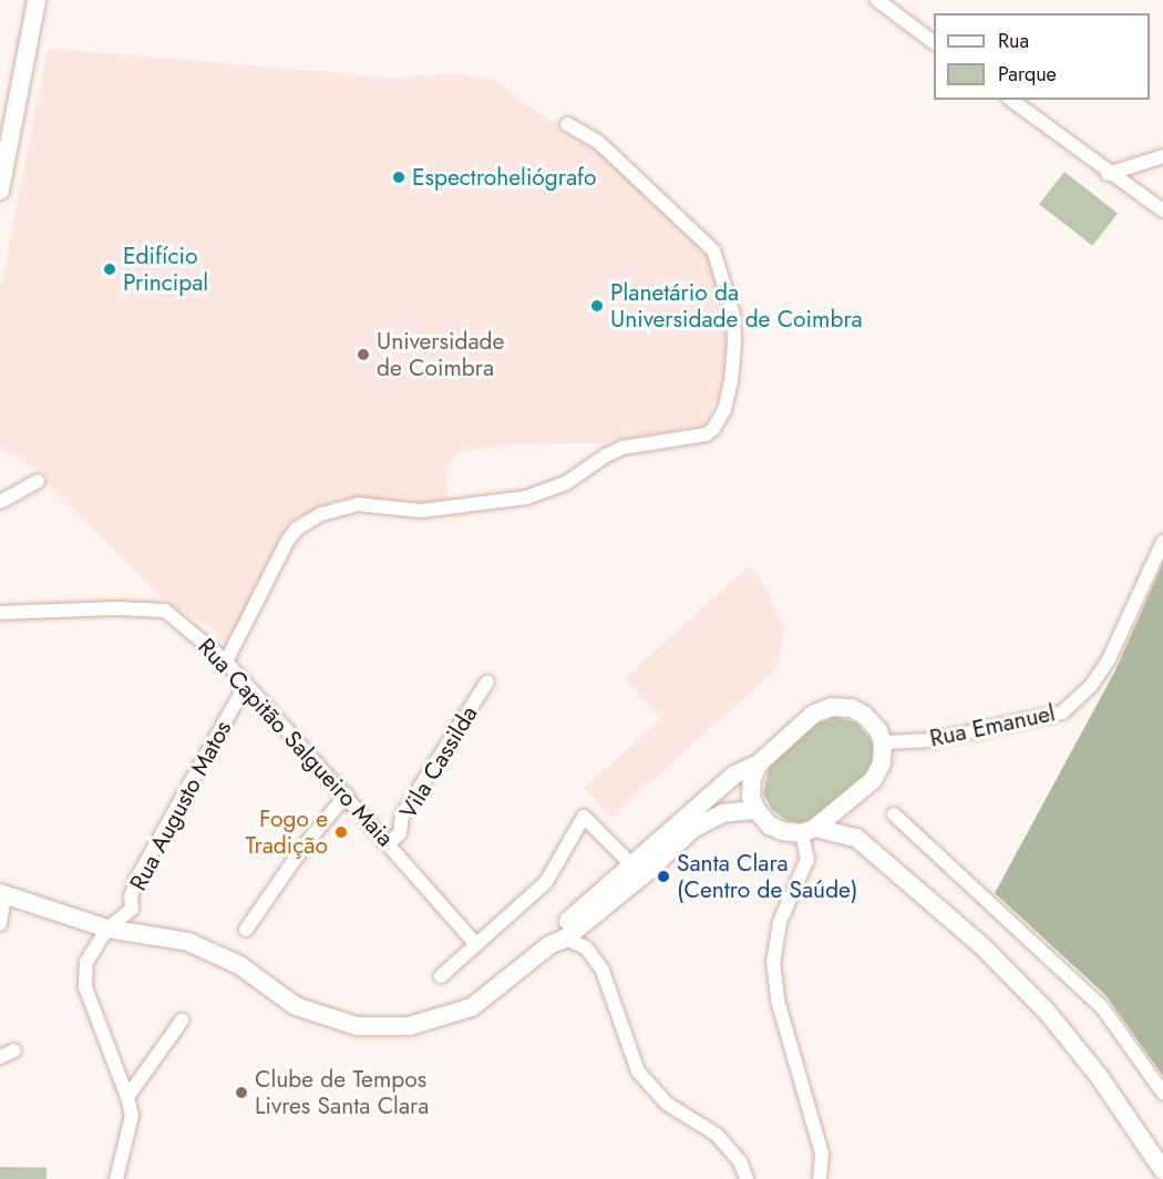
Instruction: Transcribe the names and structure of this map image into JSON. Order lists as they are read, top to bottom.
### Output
{
  "streets": {
    "street": [
      "Rua Emanuel",
      "Rua Capitão Salgueiro Maia",
      "Vila Cassilda",
      "Rua Augusto Matos"
    ]
  },
  "crossings": [
    ["Rua Capitão Salgueiro Maia", "Vila Cassilda"],
    ["Rua Capitão Salgueiro Maia", "Rua Augusto Matos"]
  ],
  "places": [
    "Espectroheliógrafo",
    "Edifício Principal",
    "Planetário da Universidade de Coimbra",
    "Universidade de Coimbra",
    "Fogo e Tradição",
    "Santa Clara (Centro de Saúde)",
    "Clube de Tempos Livres Santa Clara"
  ],
  "legend": ["Rua", "Parque"]
}
